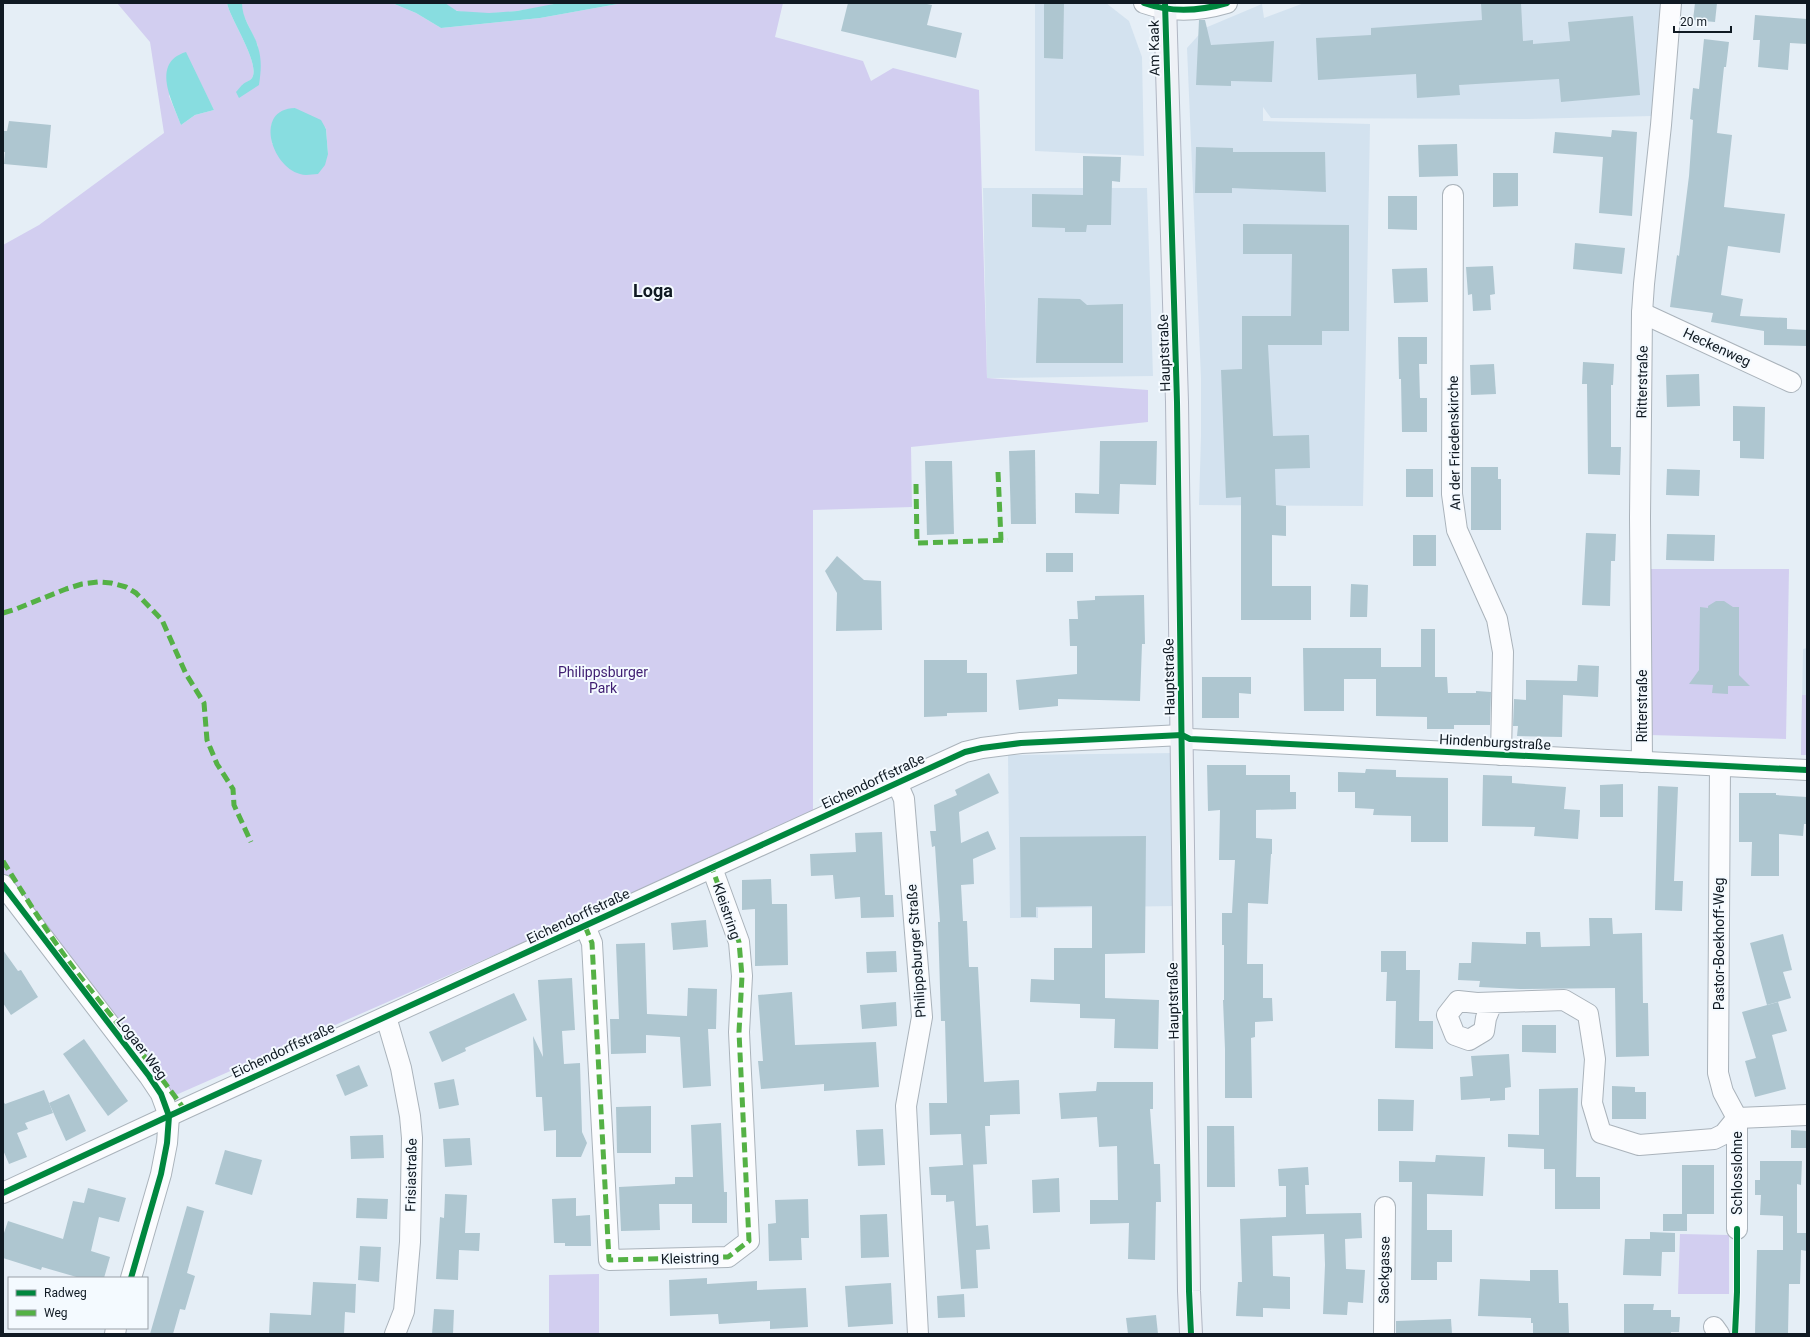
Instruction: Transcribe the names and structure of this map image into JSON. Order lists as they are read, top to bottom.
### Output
{
  "streets": {
    "main road": ["Am Kaak", "Hauptstraße"],
    "street": [
      "Heckenweg",
      "Ritterstraße",
      "An der Friedenskirche",
      "Hindenburgstraße",
      "Eichendorffstraße",
      "Kleistring",
      "Pastor-Boekhoff-Weg",
      "Philippsburger Straße",
      "Logaer Weg",
      "Schlosslohne",
      "Frisiastraße",
      "Sackgasse"
    ]
  },
  "crossings": [
    ["Am Kaak", "Hauptstraße"],
    ["Heckenweg", "Ritterstraße"],
    ["Hauptstraße", "Hindenburgstraße"],
    ["Hauptstraße", "Eichendorffstraße"],
    ["Ritterstraße", "Hindenburgstraße"],
    ["An der Friedenskirche", "Hindenburgstraße"],
    ["Hindenburgstraße", "Eichendorffstraße"],
    ["Hindenburgstraße", "Pastor-Boekhoff-Weg"],
    ["Eichendorffstraße", "Kleistring"],
    ["Eichendorffstraße", "Philippsburger Straße"],
    ["Eichendorffstraße", "Logaer Weg"],
    ["Eichendorffstraße", "Frisiastraße"],
    ["Pastor-Boekhoff-Weg", "Schlosslohne"]
  ],
  "districts": ["Loga"],
  "parks": ["Philippsburger Park"],
  "legend": ["Radweg", "Weg"],
  "scale_bar": "20 m"
}
